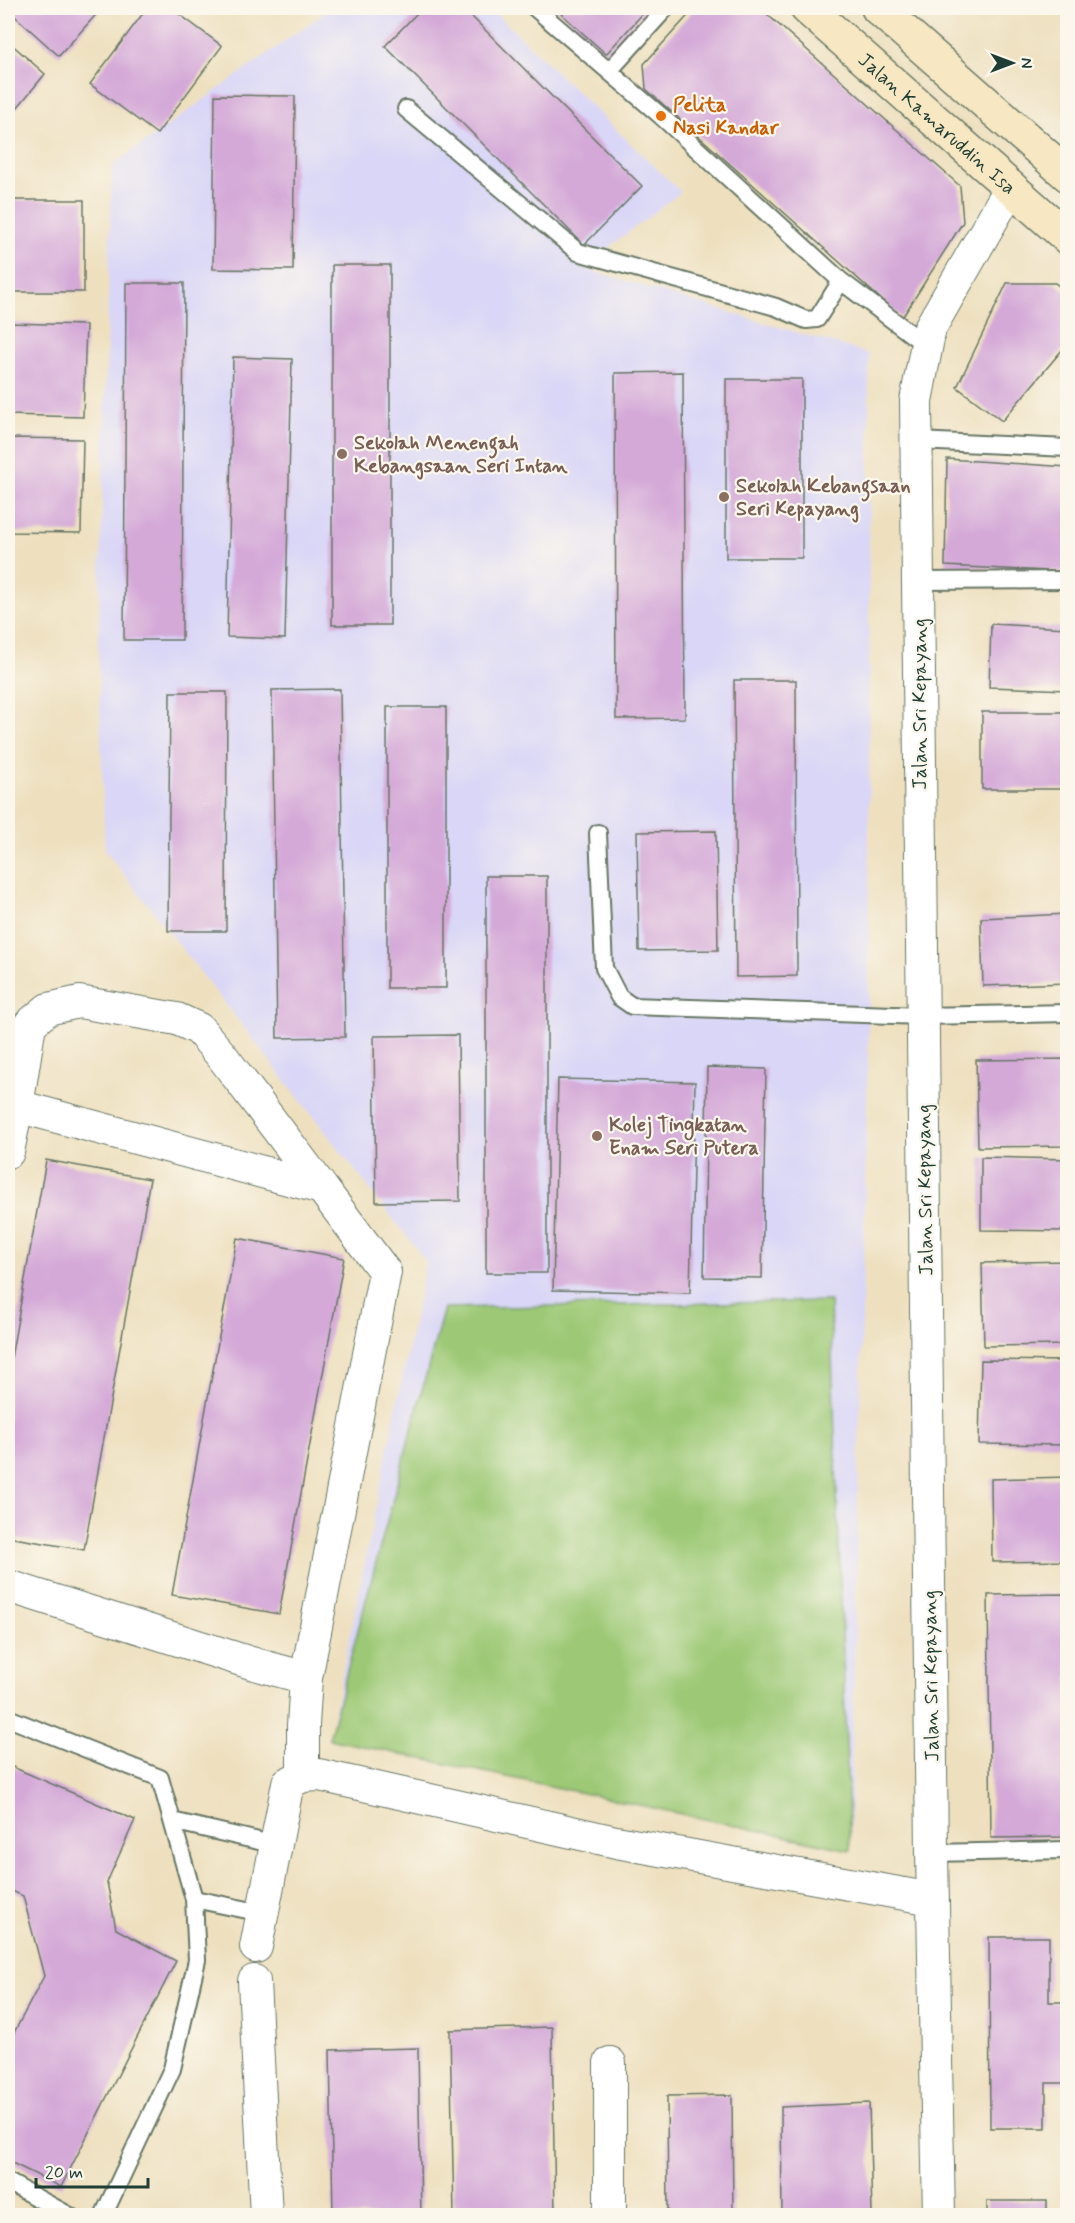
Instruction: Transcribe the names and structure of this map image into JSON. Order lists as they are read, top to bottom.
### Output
{
  "streets": {
    "main road": ["Jalan Kamaruddin Isa"],
    "street": ["Jalan Sri Kepayang"]
  },
  "crossings": [
    ["Jalan Kamaruddin Isa", "Jalan Sri Kepayang"]
  ],
  "places": [
    "Pelita Nasi Kandar",
    "Sekolah Menengah Kebangsaan Seri Intan",
    "Sekolah Kebangsaan Seri Kepayang",
    "Kolej Tingkatan Enam Seri Putera"
  ],
  "scale_bar": "20 m",
  "north": "right"
}
